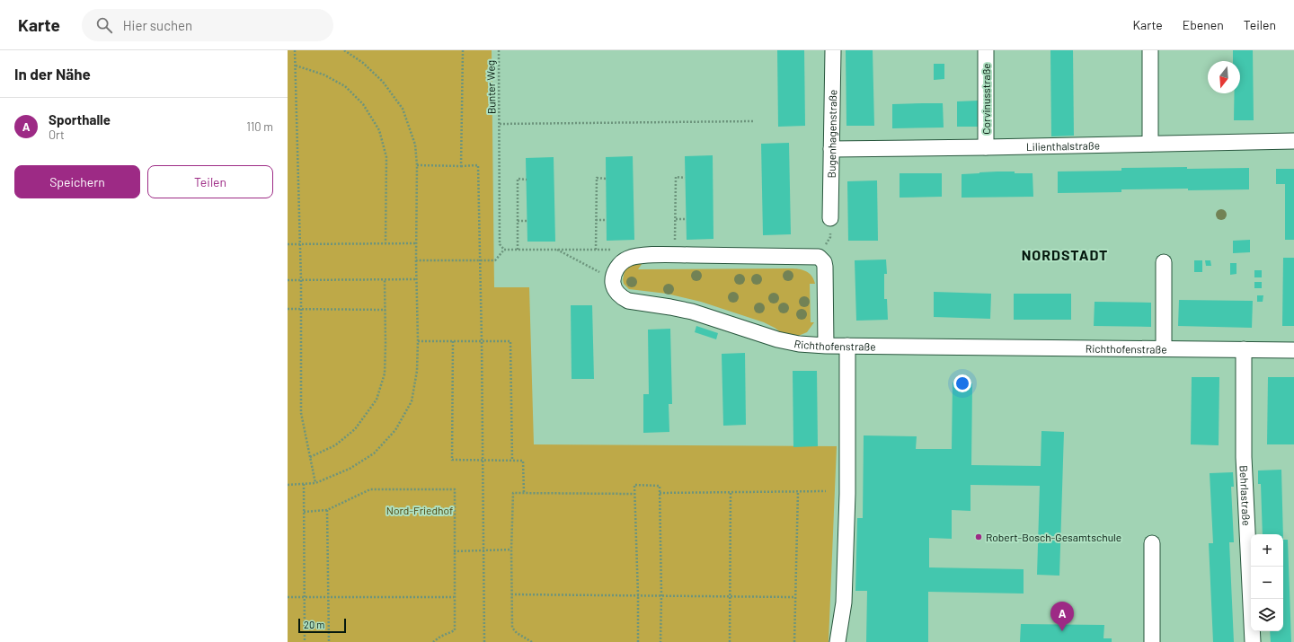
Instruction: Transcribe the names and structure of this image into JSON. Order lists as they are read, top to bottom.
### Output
{
  "streets": {
    "street": [
      "Corvinusstraße",
      "Bugenhagenstraße",
      "Lilienthalstraße",
      "Richthofenstraße",
      "Behrlastraße"
    ],
    "path": ["Bunter Weg"]
  },
  "crossings": [
    ["Corvinusstraße", "Lilienthalstraße"],
    ["Bugenhagenstraße", "Lilienthalstraße"],
    ["Richthofenstraße", "Behrlastraße"]
  ],
  "districts": ["NORDSTADT"],
  "parks": ["Nord-Friedhof"],
  "places": ["Robert-Bosch-Gesamtschule"],
  "scale_bar": "20 m",
  "north": "bottom",
  "page": {
    "header": "Karte",
    "search": "Hier suchen",
    "nav": ["Karte", "Ebenen", "Teilen"],
    "heading": "In der Nähe",
    "list": [
      {
        "mark": "A",
        "name": "Sporthalle",
        "note": "Ort",
        "value": "110 m"
      }
    ],
    "buttons": ["Speichern", "Teilen"],
    "map_buttons": ["+", "−"],
    "pins": "A",
    "scale": "20 m"
  }
}
